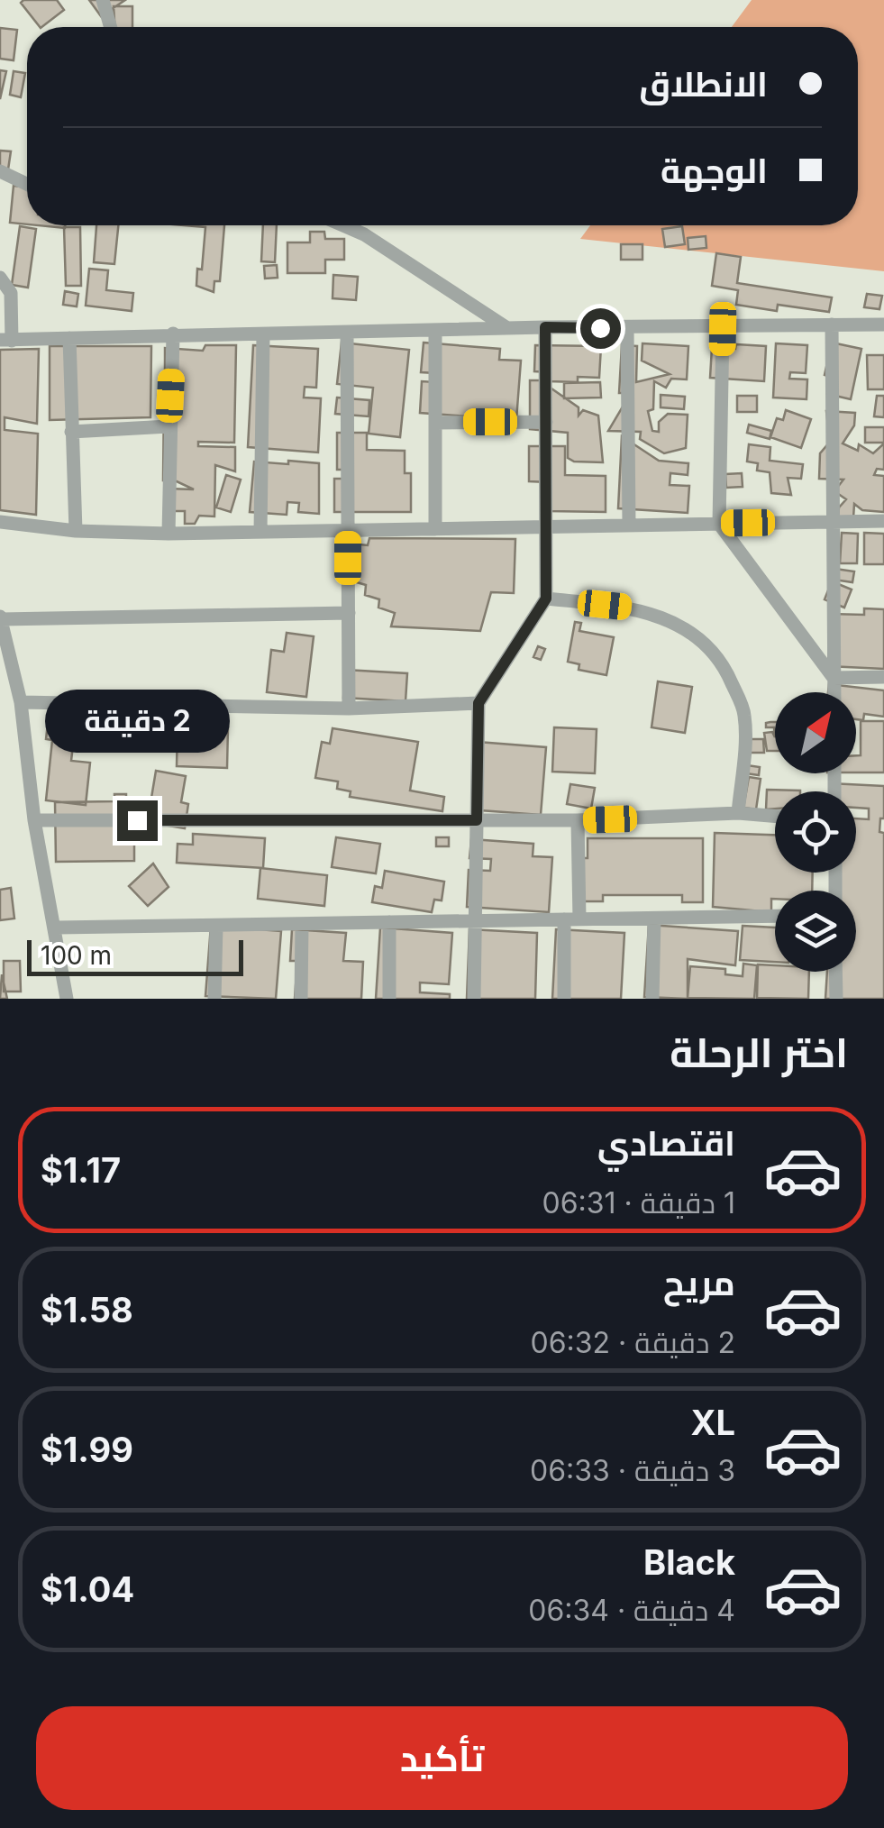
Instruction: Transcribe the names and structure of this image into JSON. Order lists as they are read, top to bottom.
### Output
{
  "scale_bar": "100 m",
  "north": "top right",
  "page": {
    "banner": ["الانطلاق", "الوجهة"],
    "bubble": "2 دقيقة",
    "scale": "100 m",
    "heading": "اختر الرحلة",
    "list": [
      {
        "name": "اقتصادي",
        "note": "1 دقيقة · 06:31",
        "value": "$1.17"
      },
      {
        "name": "مريح",
        "note": "2 دقيقة · 06:32",
        "value": "$1.58"
      },
      {
        "name": "XL",
        "note": "3 دقيقة · 06:33",
        "value": "$1.99"
      },
      {
        "name": "Black",
        "note": "4 دقيقة · 06:34",
        "value": "$1.04"
      }
    ],
    "buttons": "تأكيد"
  }
}
